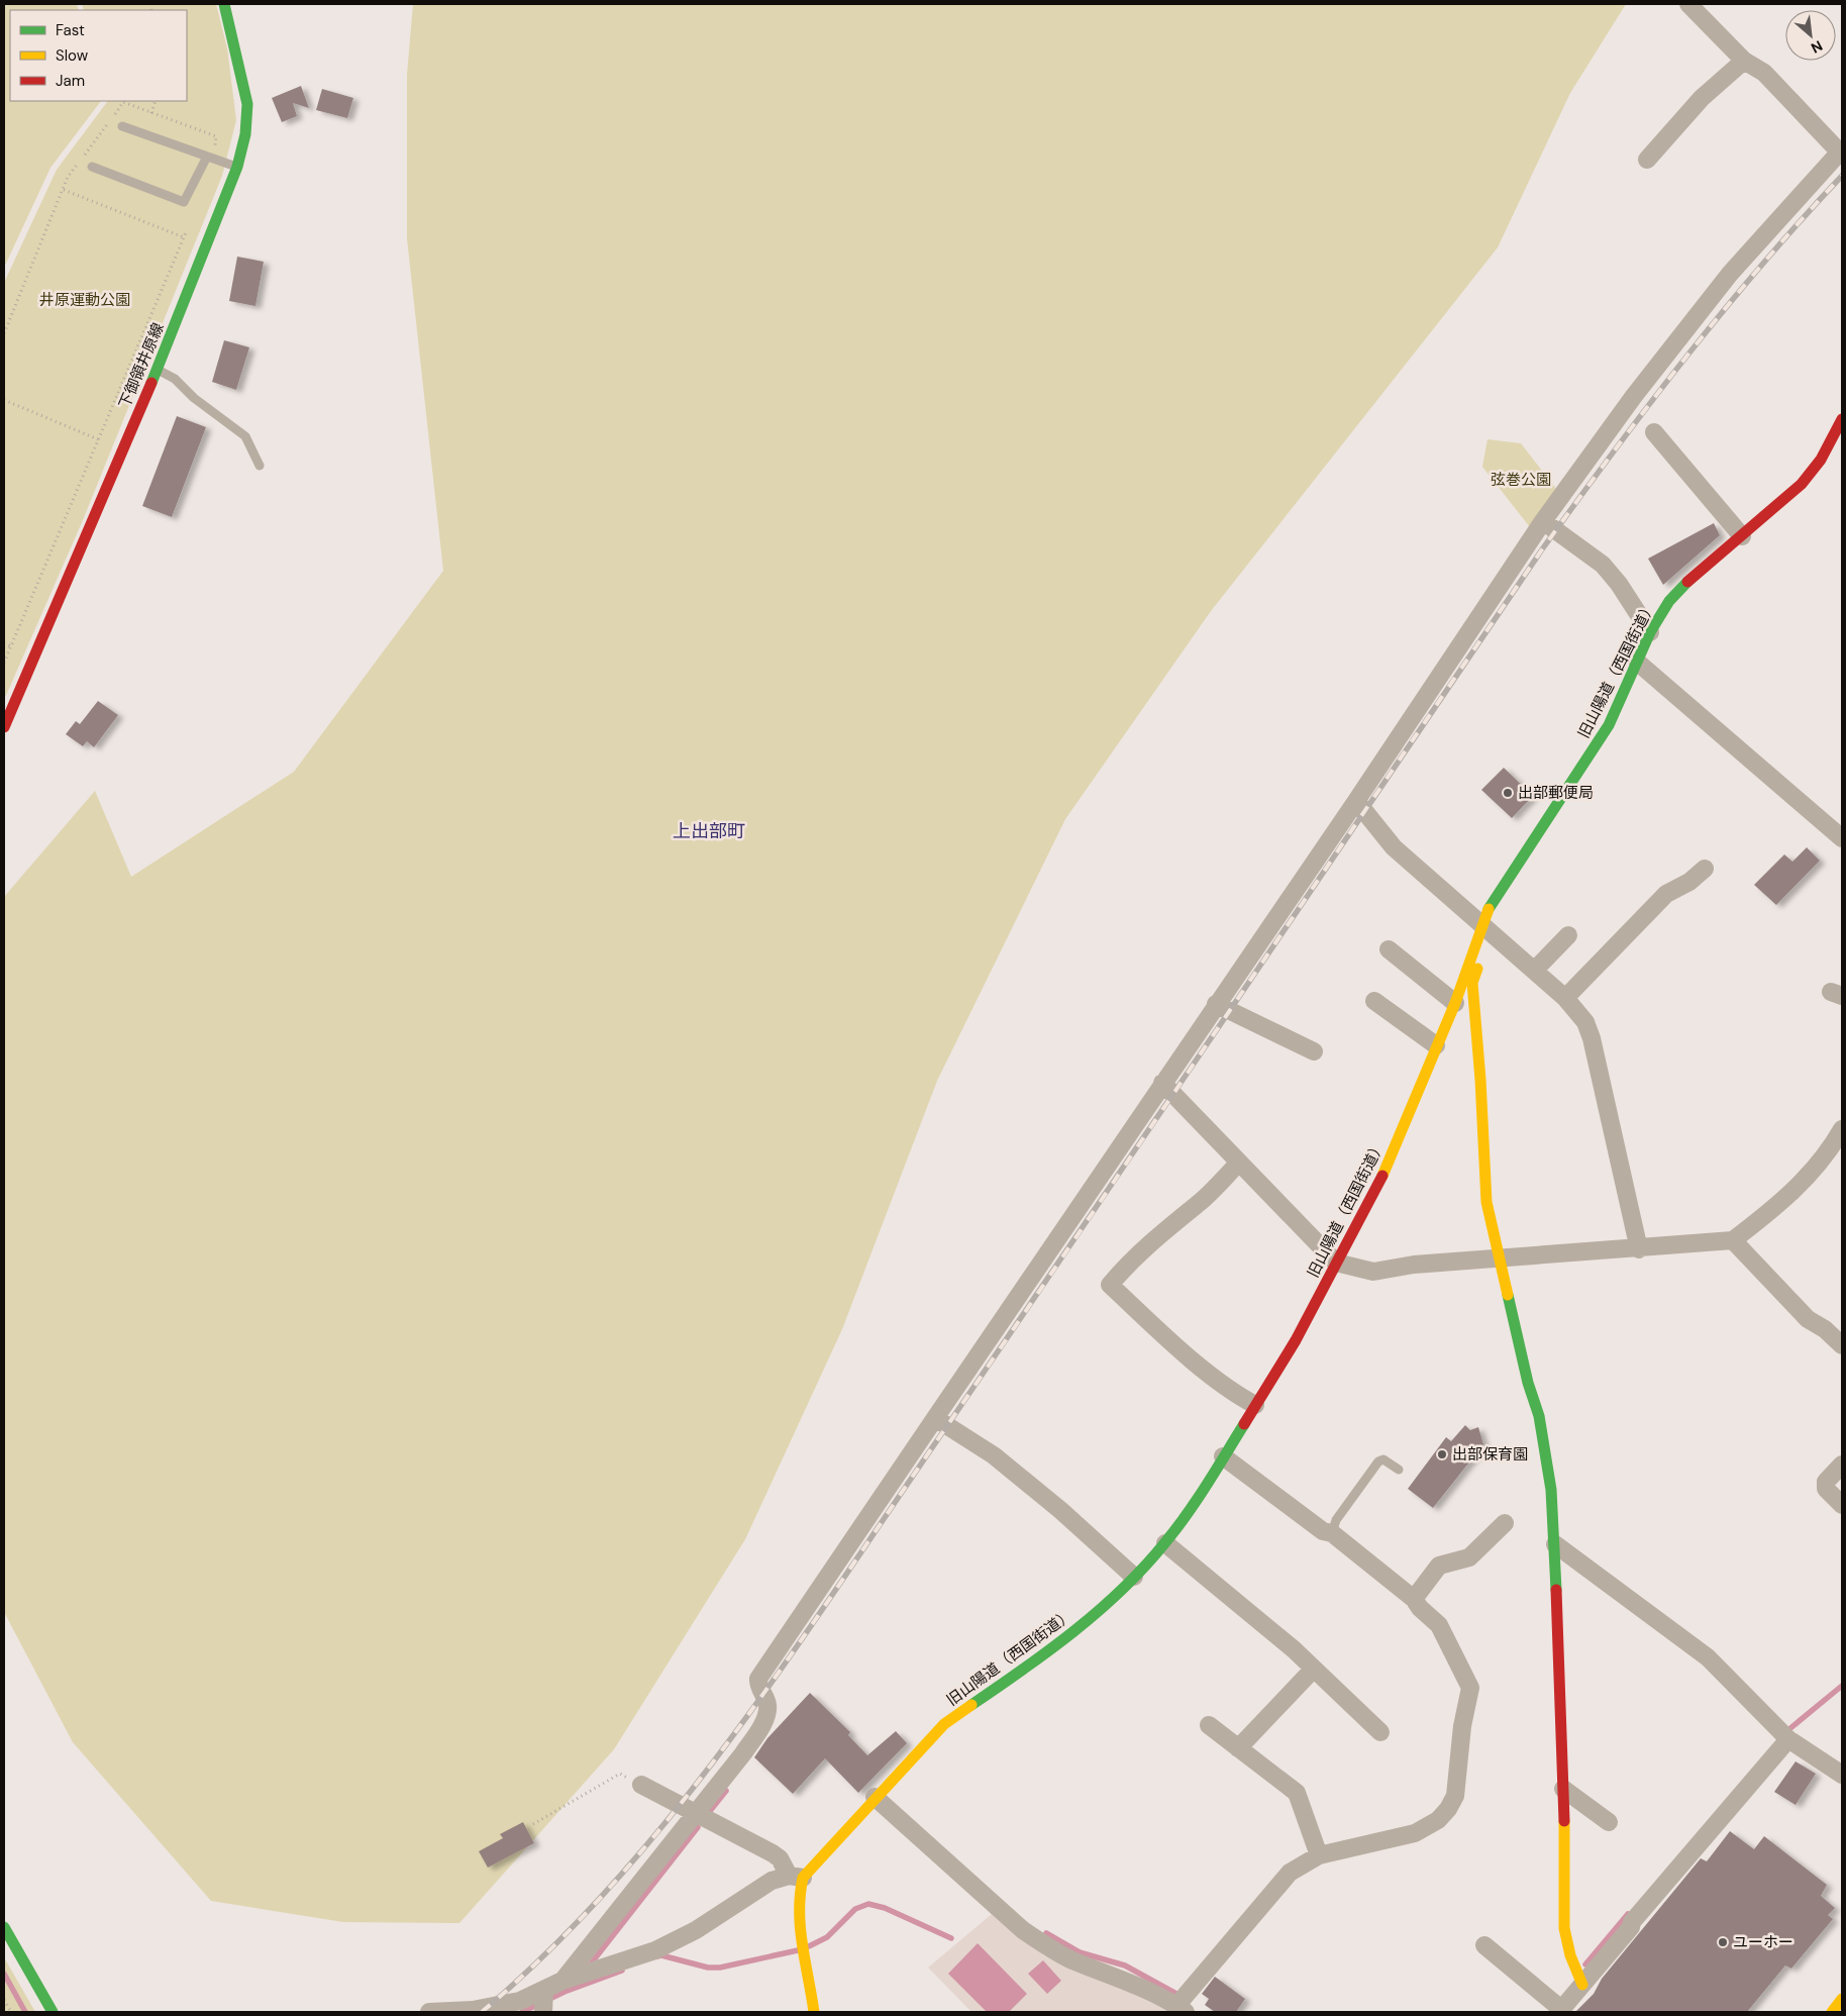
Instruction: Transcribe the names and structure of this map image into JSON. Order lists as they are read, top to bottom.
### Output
{
  "streets": {
    "main road": ["下御領井原線", "旧山陽道（西国街道）"]
  },
  "districts": ["上出部町"],
  "parks": ["井原運動公園", "弦巻公園"],
  "places": ["出部郵便局", "出部保育園", "ユーホー"],
  "legend": ["Fast", "Slow", "Jam"],
  "north": "bottom right"
}
